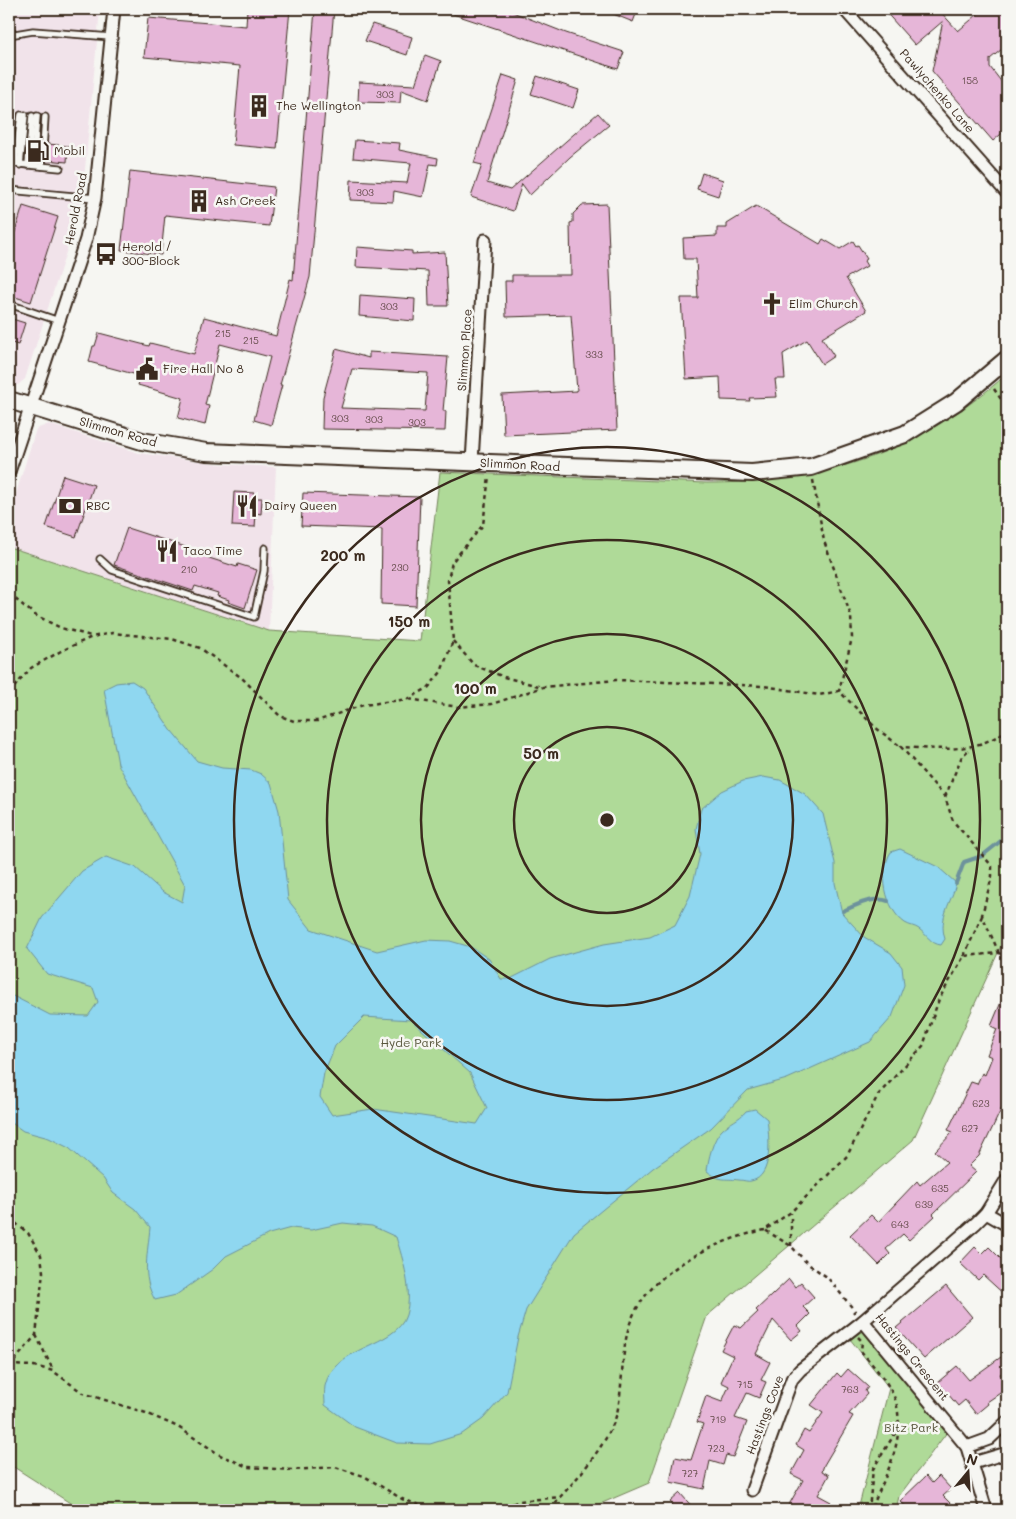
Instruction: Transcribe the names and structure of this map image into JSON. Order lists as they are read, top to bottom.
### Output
{
  "streets": {
    "street": [
      "Pawlychenko Lane",
      "Herold Road",
      "Slimmon Place",
      "Slimmon Road",
      "Hastings Crescent",
      "Hastings Cove"
    ]
  },
  "crossings": [
    ["Herold Road", "Slimmon Road"],
    ["Slimmon Place", "Slimmon Road"],
    ["Hastings Crescent", "Hastings Cove"]
  ],
  "parks": ["Hyde Park", "Bitz Park"],
  "places": {
    "building": ["The Wellington", "Ash Creek"],
    "fuel station": ["Mobil"],
    "bus stop": ["Herold / 300-Block"],
    "church": ["Elim Church"],
    "public building": ["Fire Hall No 8"],
    "bank": ["RBC"],
    "restaurant": ["Dairy Queen", "Taco Time"]
  },
  "house_numbers": [
    "158",
    "303",
    "303",
    "303",
    "215",
    "215",
    "333",
    "303",
    "303",
    "303",
    "230",
    "210",
    "623",
    "627",
    "635",
    "639",
    "643",
    "715",
    "763",
    "719",
    "723",
    "727"
  ],
  "north": "top",
  "rings": [
    "200 m",
    "150 m",
    "100 m",
    "50 m"
  ]
}
